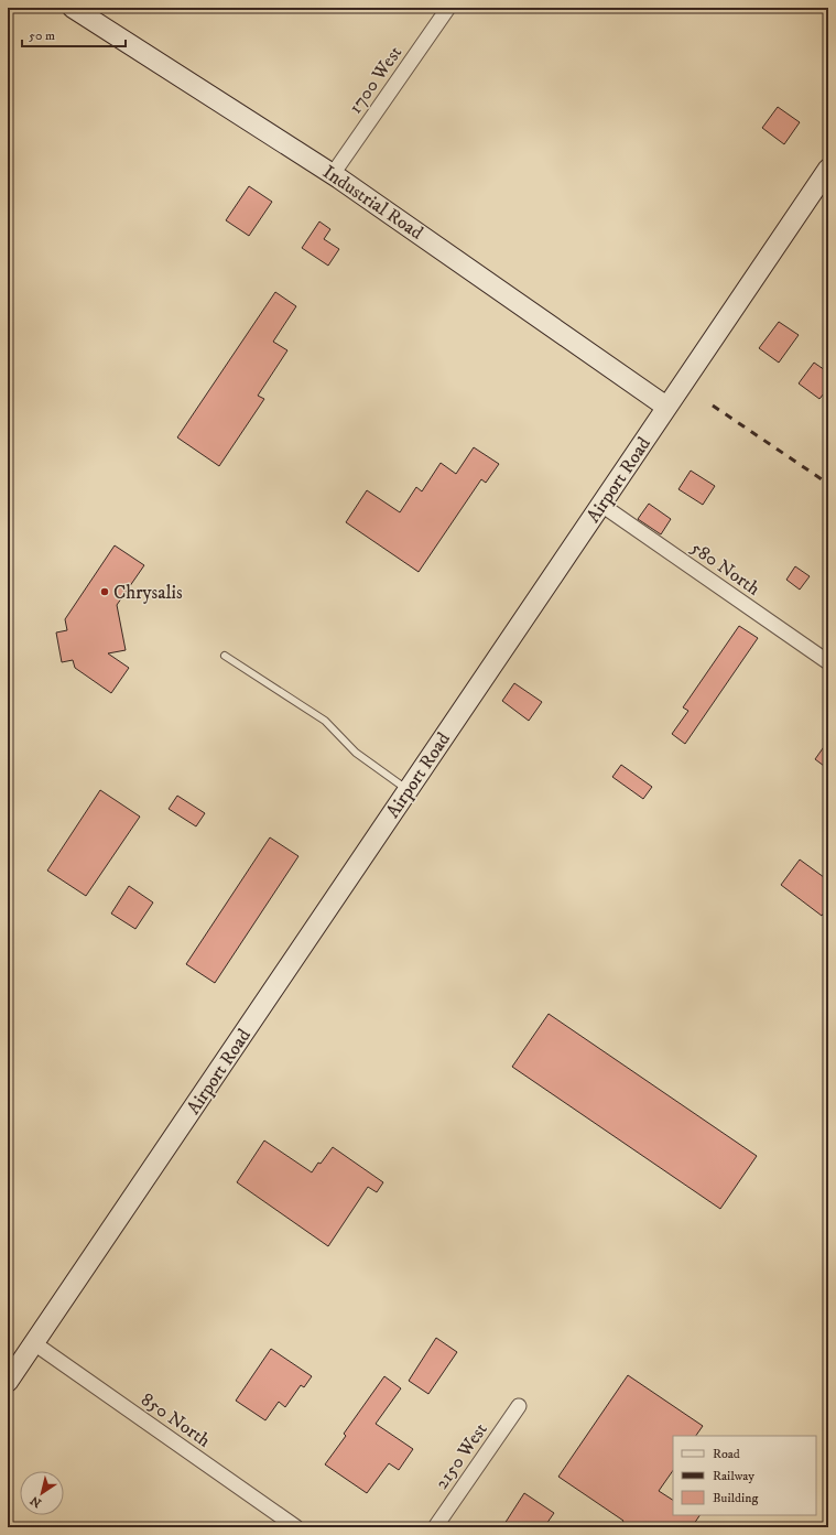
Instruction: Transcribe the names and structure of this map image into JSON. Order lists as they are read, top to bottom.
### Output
{
  "streets": {
    "street": [
      "1700 West",
      "Industrial Road",
      "Airport Road",
      "580 North",
      "850 North",
      "2150 West"
    ]
  },
  "crossings": [
    ["1700 West", "Industrial Road"],
    ["Industrial Road", "Airport Road"],
    ["Airport Road", "580 North"],
    ["Airport Road", "850 North"]
  ],
  "places": ["Chrysalis"],
  "legend": ["Road", "Railway", "Building"],
  "scale_bar": "50 m",
  "north": "bottom left"
}
